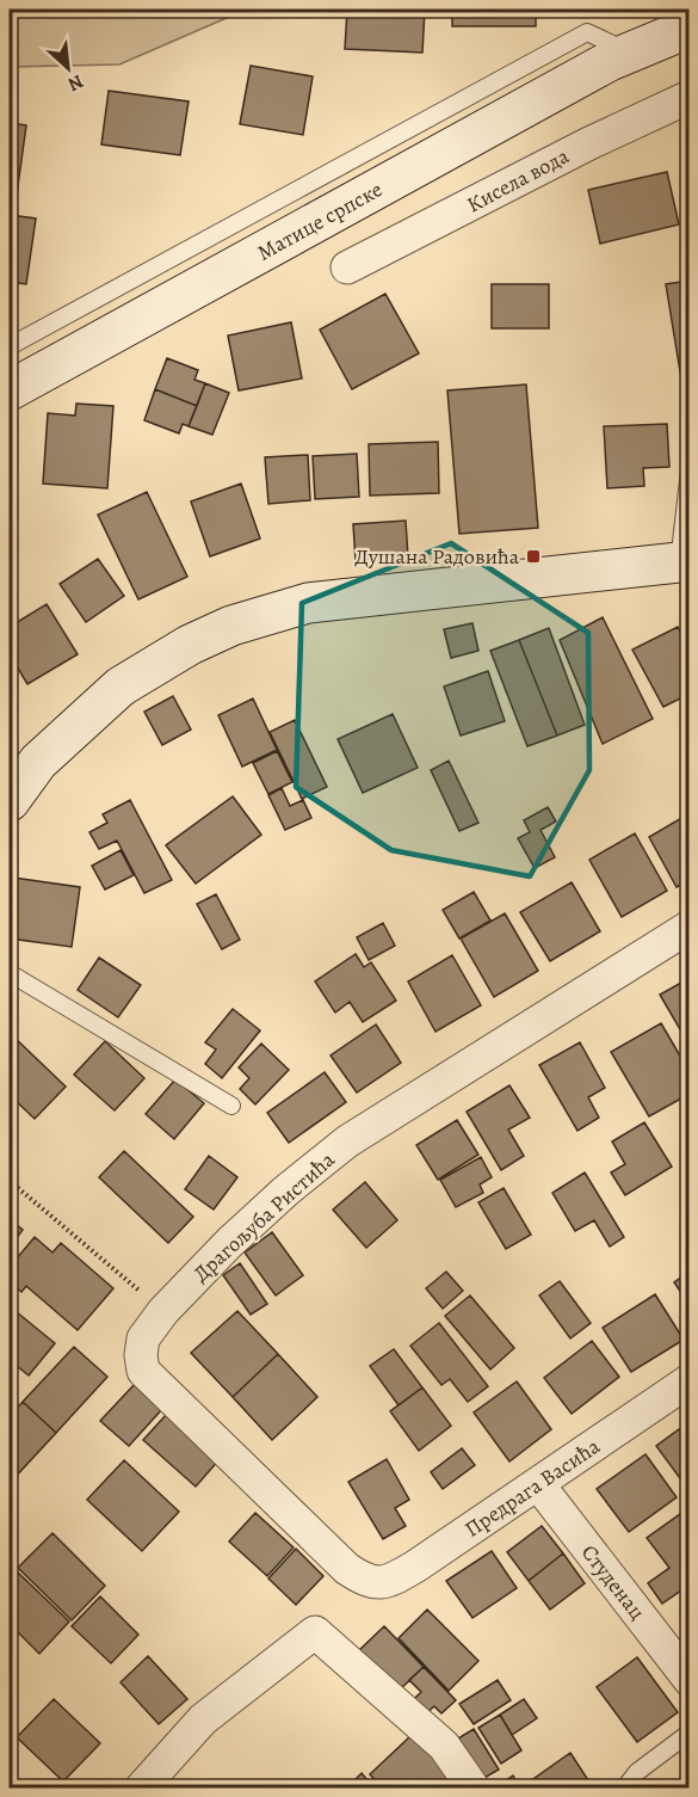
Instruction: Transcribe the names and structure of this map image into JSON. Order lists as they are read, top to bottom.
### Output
{
  "streets": {
    "main road": ["Матице српске"],
    "street": [
      "Кисела вода",
      "Драгољуба Ристића",
      "Предрага Васића",
      "Студенац"
    ]
  },
  "crossings": [
    ["Драгољуба Ристића", "Предрага Васића"],
    ["Предрага Васића", "Студенац"]
  ],
  "places": {
    "transit": ["Душана Радовића"]
  },
  "north": "bottom right"
}
